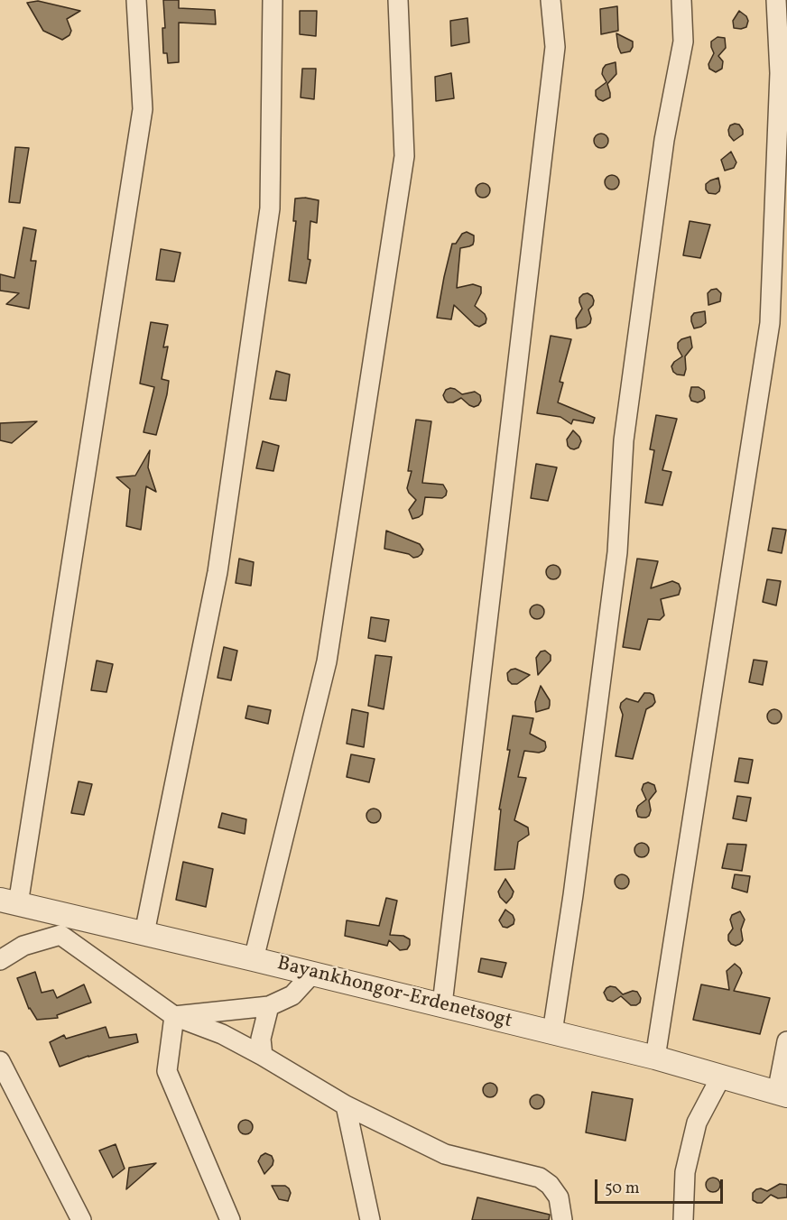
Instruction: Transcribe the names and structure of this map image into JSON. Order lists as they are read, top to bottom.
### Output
{
  "streets": {
    "street": ["Bayankhongor-Erdenetsogt"]
  },
  "scale_bar": "50 m"
}
